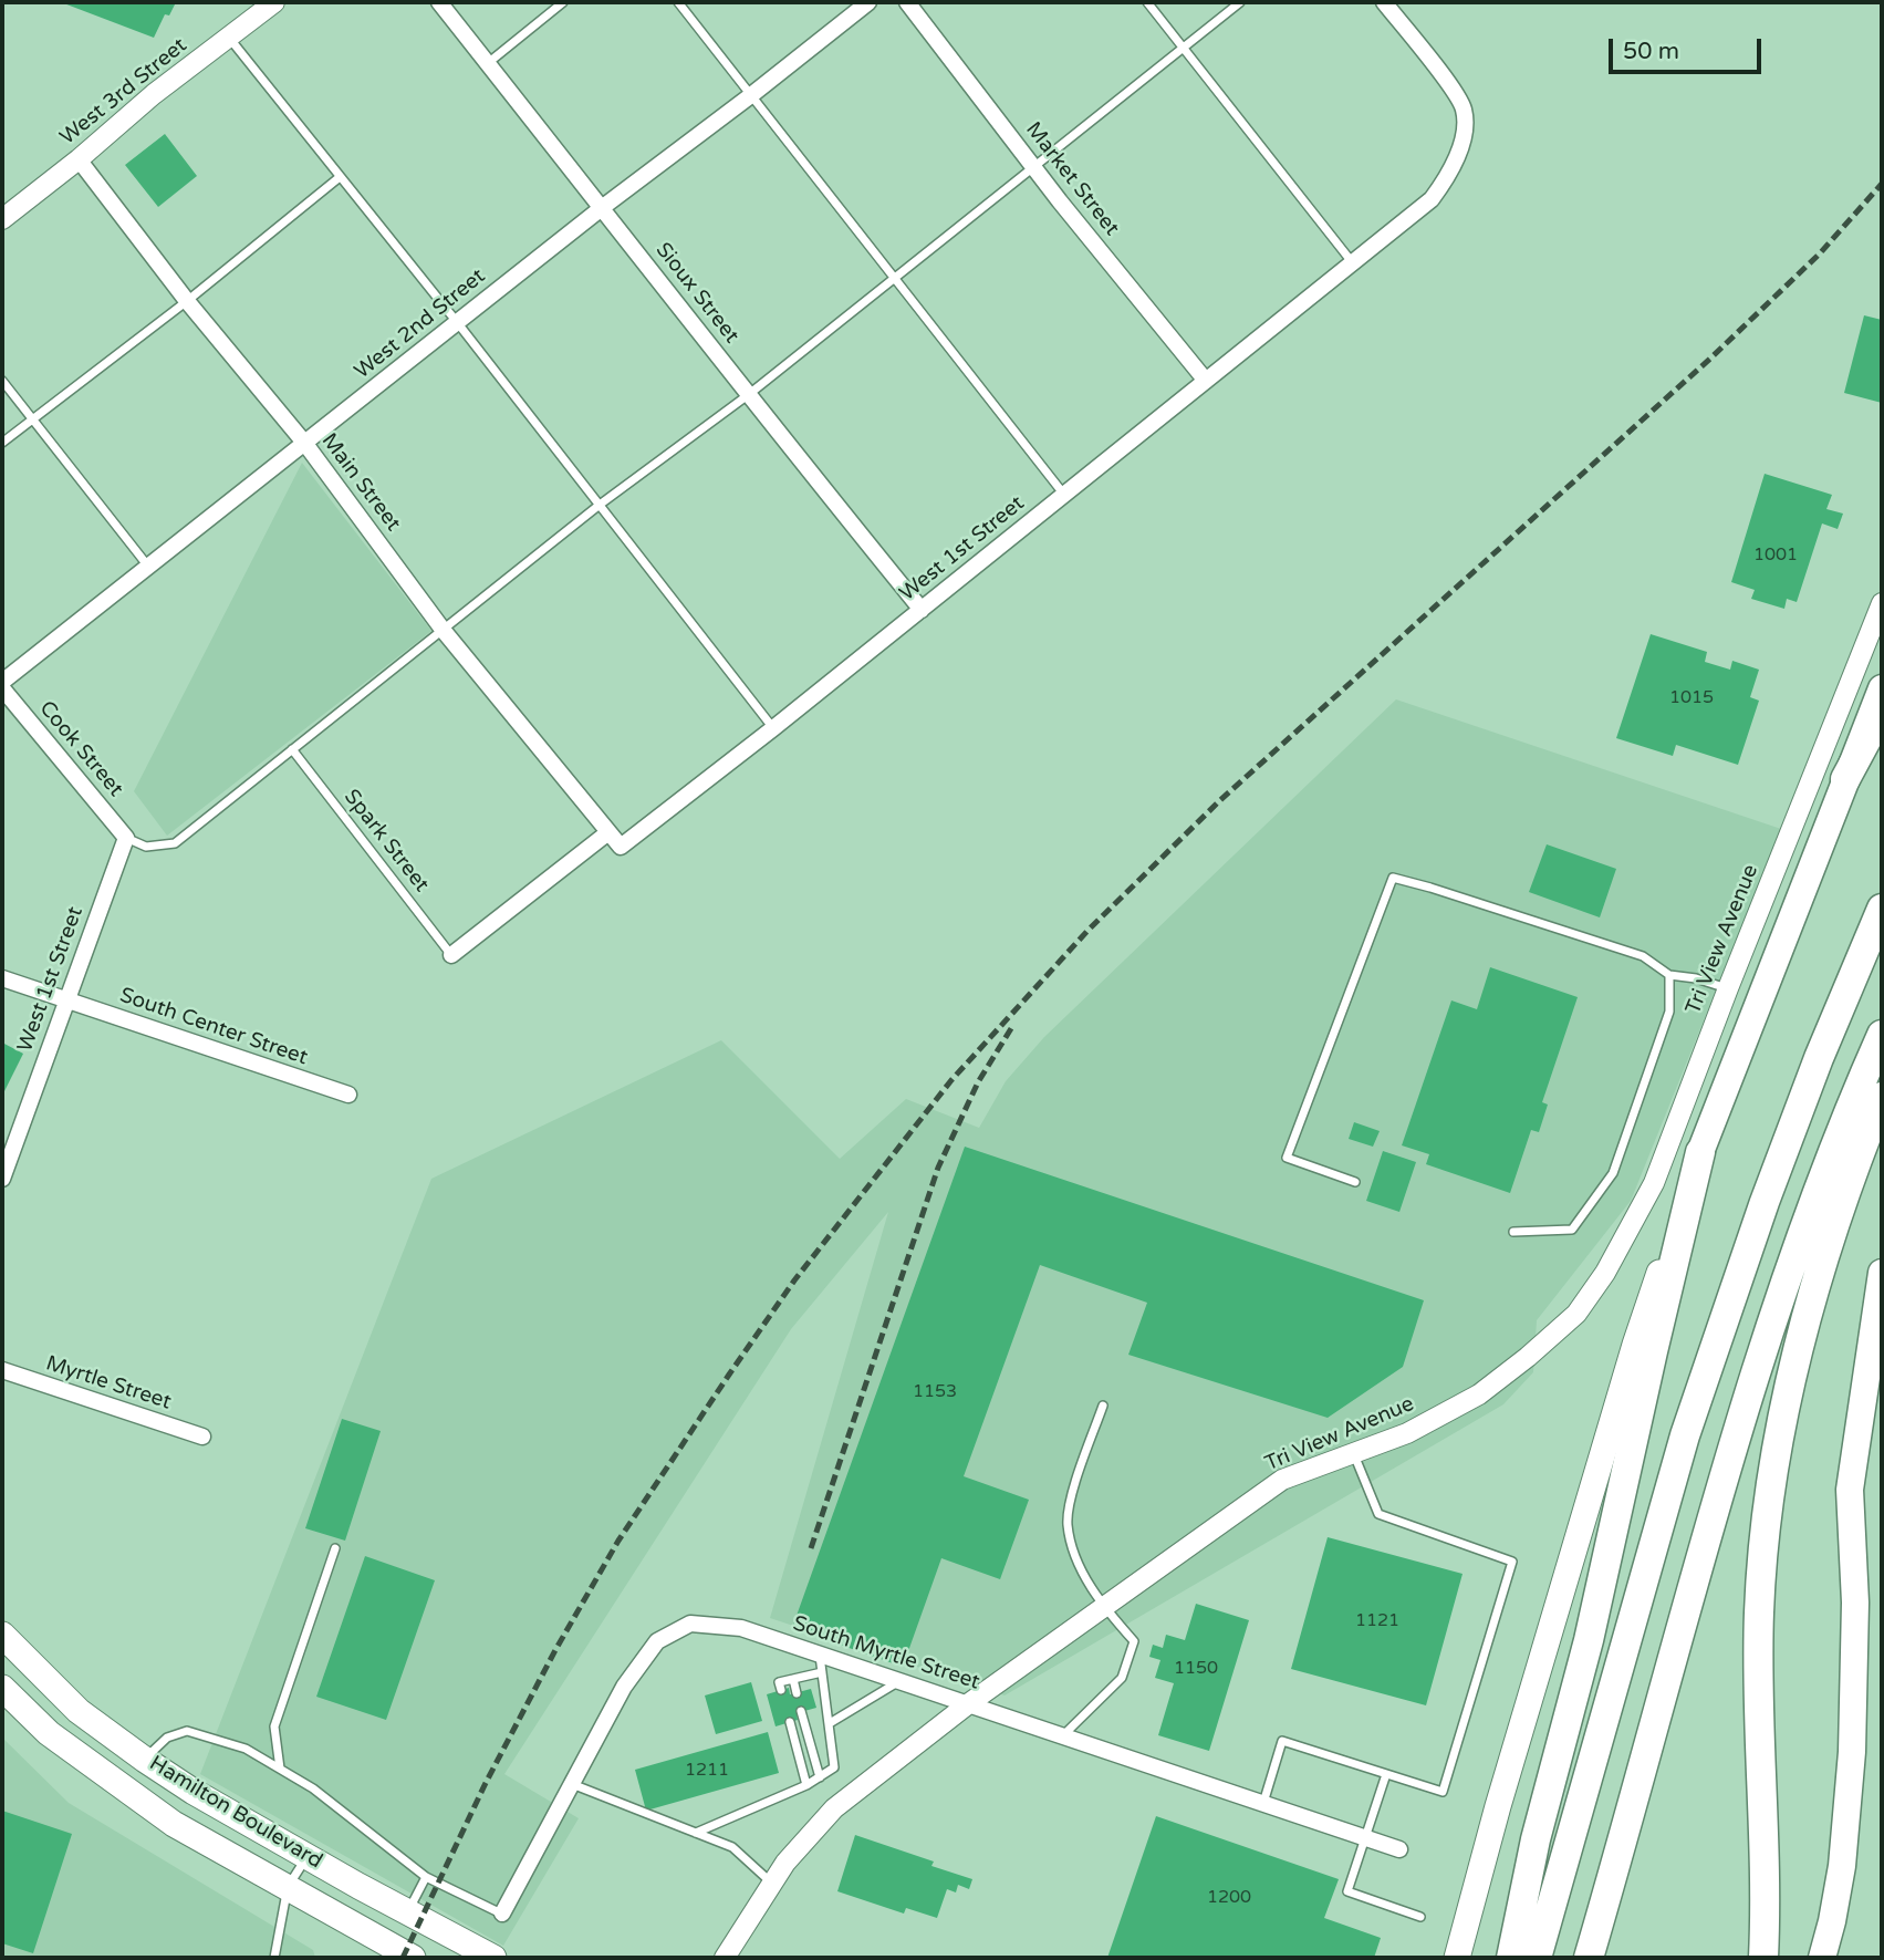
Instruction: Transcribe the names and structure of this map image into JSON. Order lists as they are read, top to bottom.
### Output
{
  "streets": {
    "main road": ["Hamilton Boulevard"],
    "street": [
      "West 3rd Street",
      "Market Street",
      "Sioux Street",
      "West 2nd Street",
      "Main Street",
      "West 1st Street",
      "Cook Street",
      "Tri View Avenue",
      "South Center Street",
      "Myrtle Street",
      "South Myrtle Street"
    ],
    "lane": ["Spark Street"]
  },
  "crossings": [
    ["West 3rd Street", "Main Street"],
    ["Market Street", "West 1st Street"],
    ["Sioux Street", "West 2nd Street"],
    ["Sioux Street", "West 1st Street"],
    ["West 2nd Street", "Main Street"],
    ["West 2nd Street", "Cook Street"],
    ["Main Street", "West 1st Street"],
    ["West 1st Street", "Cook Street"],
    ["West 1st Street", "South Center Street"],
    ["Tri View Avenue", "South Myrtle Street"]
  ],
  "house_numbers": [
    "1001",
    "1015",
    "1153",
    "1121",
    "1150",
    "1211",
    "1200"
  ],
  "scale_bar": "50 m"
}
